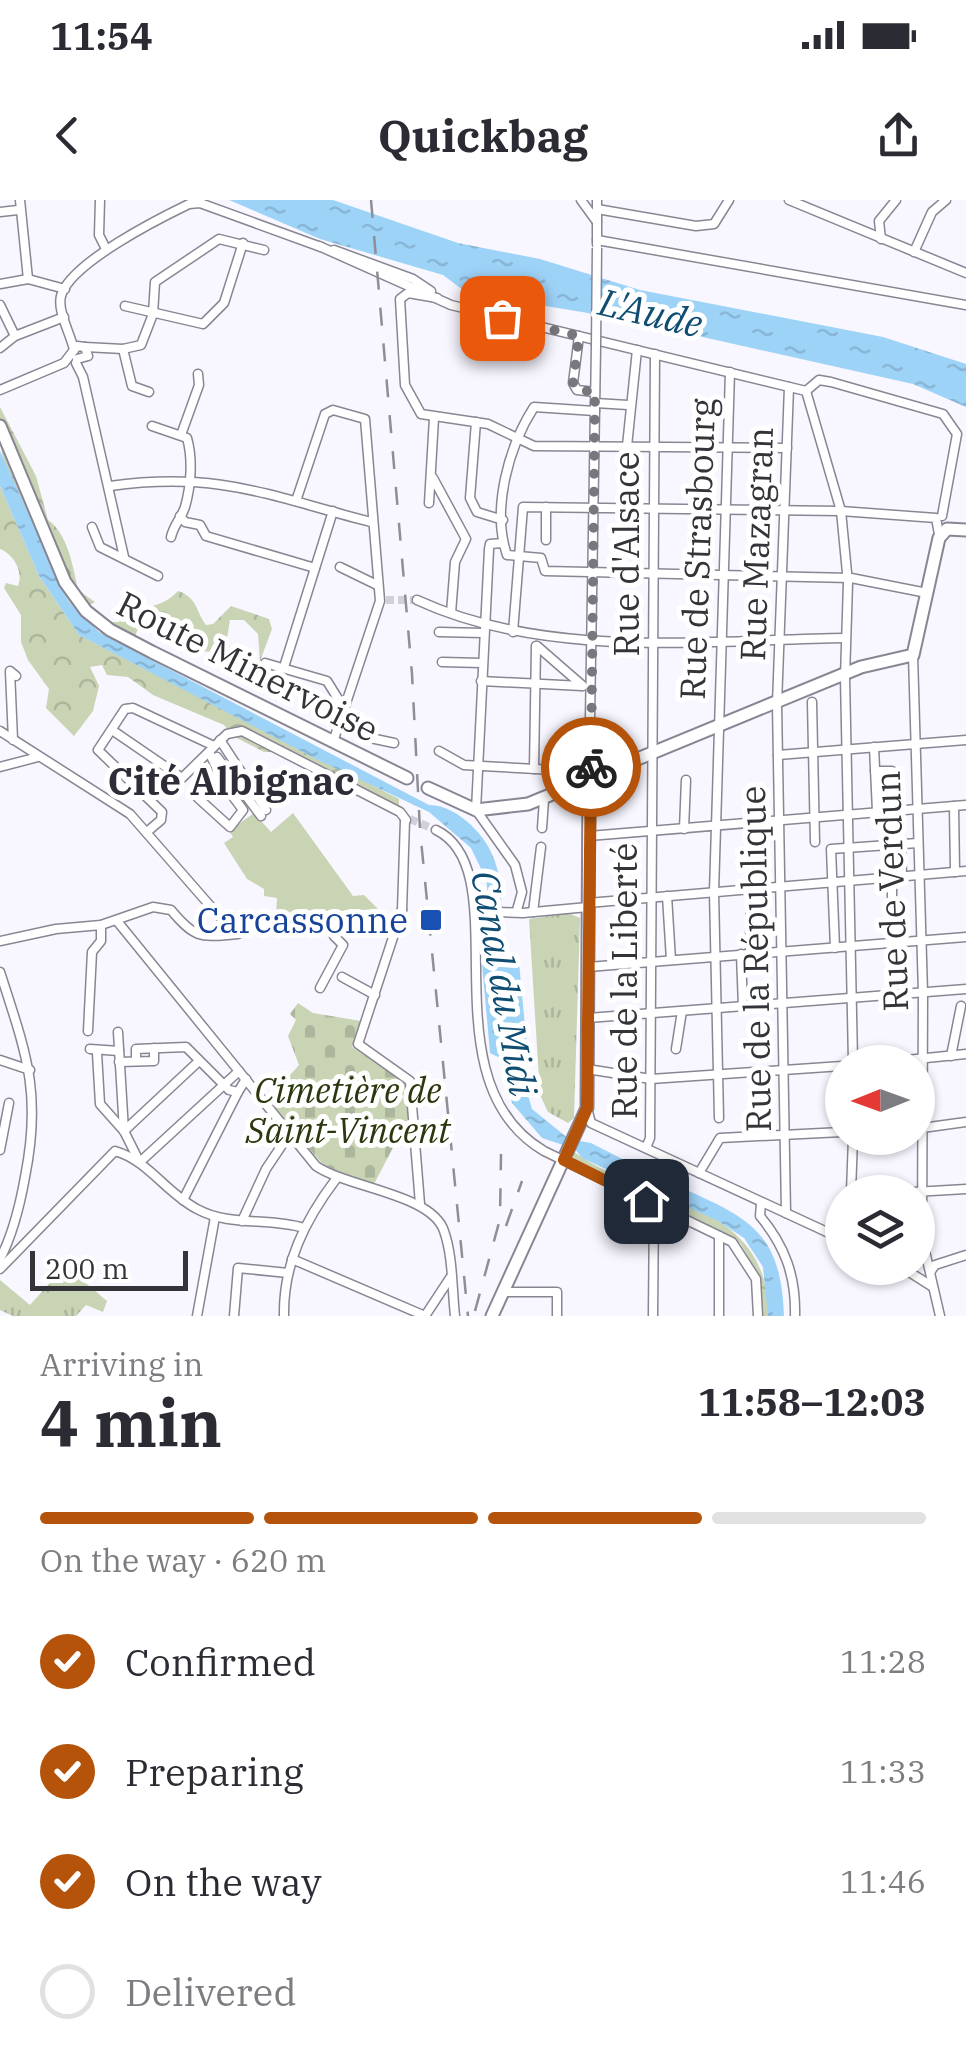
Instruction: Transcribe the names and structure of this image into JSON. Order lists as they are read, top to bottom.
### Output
{
  "streets": {
    "main road": ["Route Minervoise"],
    "street": [
      "Rue Mazagran",
      "Rue de Strasbourg",
      "Rue d'Alsace",
      "Rue de Verdun",
      "Rue de la République",
      "Rue de la Liberté"
    ]
  },
  "crossings": [
    ["Rue Mazagran", "Rue de la République"],
    ["Rue d'Alsace", "Rue de la Liberté"]
  ],
  "districts": ["Cité Albignac"],
  "water": ["L'Aude", "Canal du Midi"],
  "parks": ["Cimetière de Saint-Vincent"],
  "places": {
    "transit": ["Carcassonne"]
  },
  "scale_bar": "200 m",
  "north": "left",
  "page": {
    "status": "11:54",
    "header": "Quickbag",
    "scale": "200 m",
    "heading": ["4 min", "Arriving in", "11:58–12:03"],
    "bar": "On the way · 620 m",
    "list": [
      ["Confirmed", "11:28"],
      ["Preparing", "11:33"],
      ["On the way", "11:46"],
      "Delivered"
    ]
  }
}
